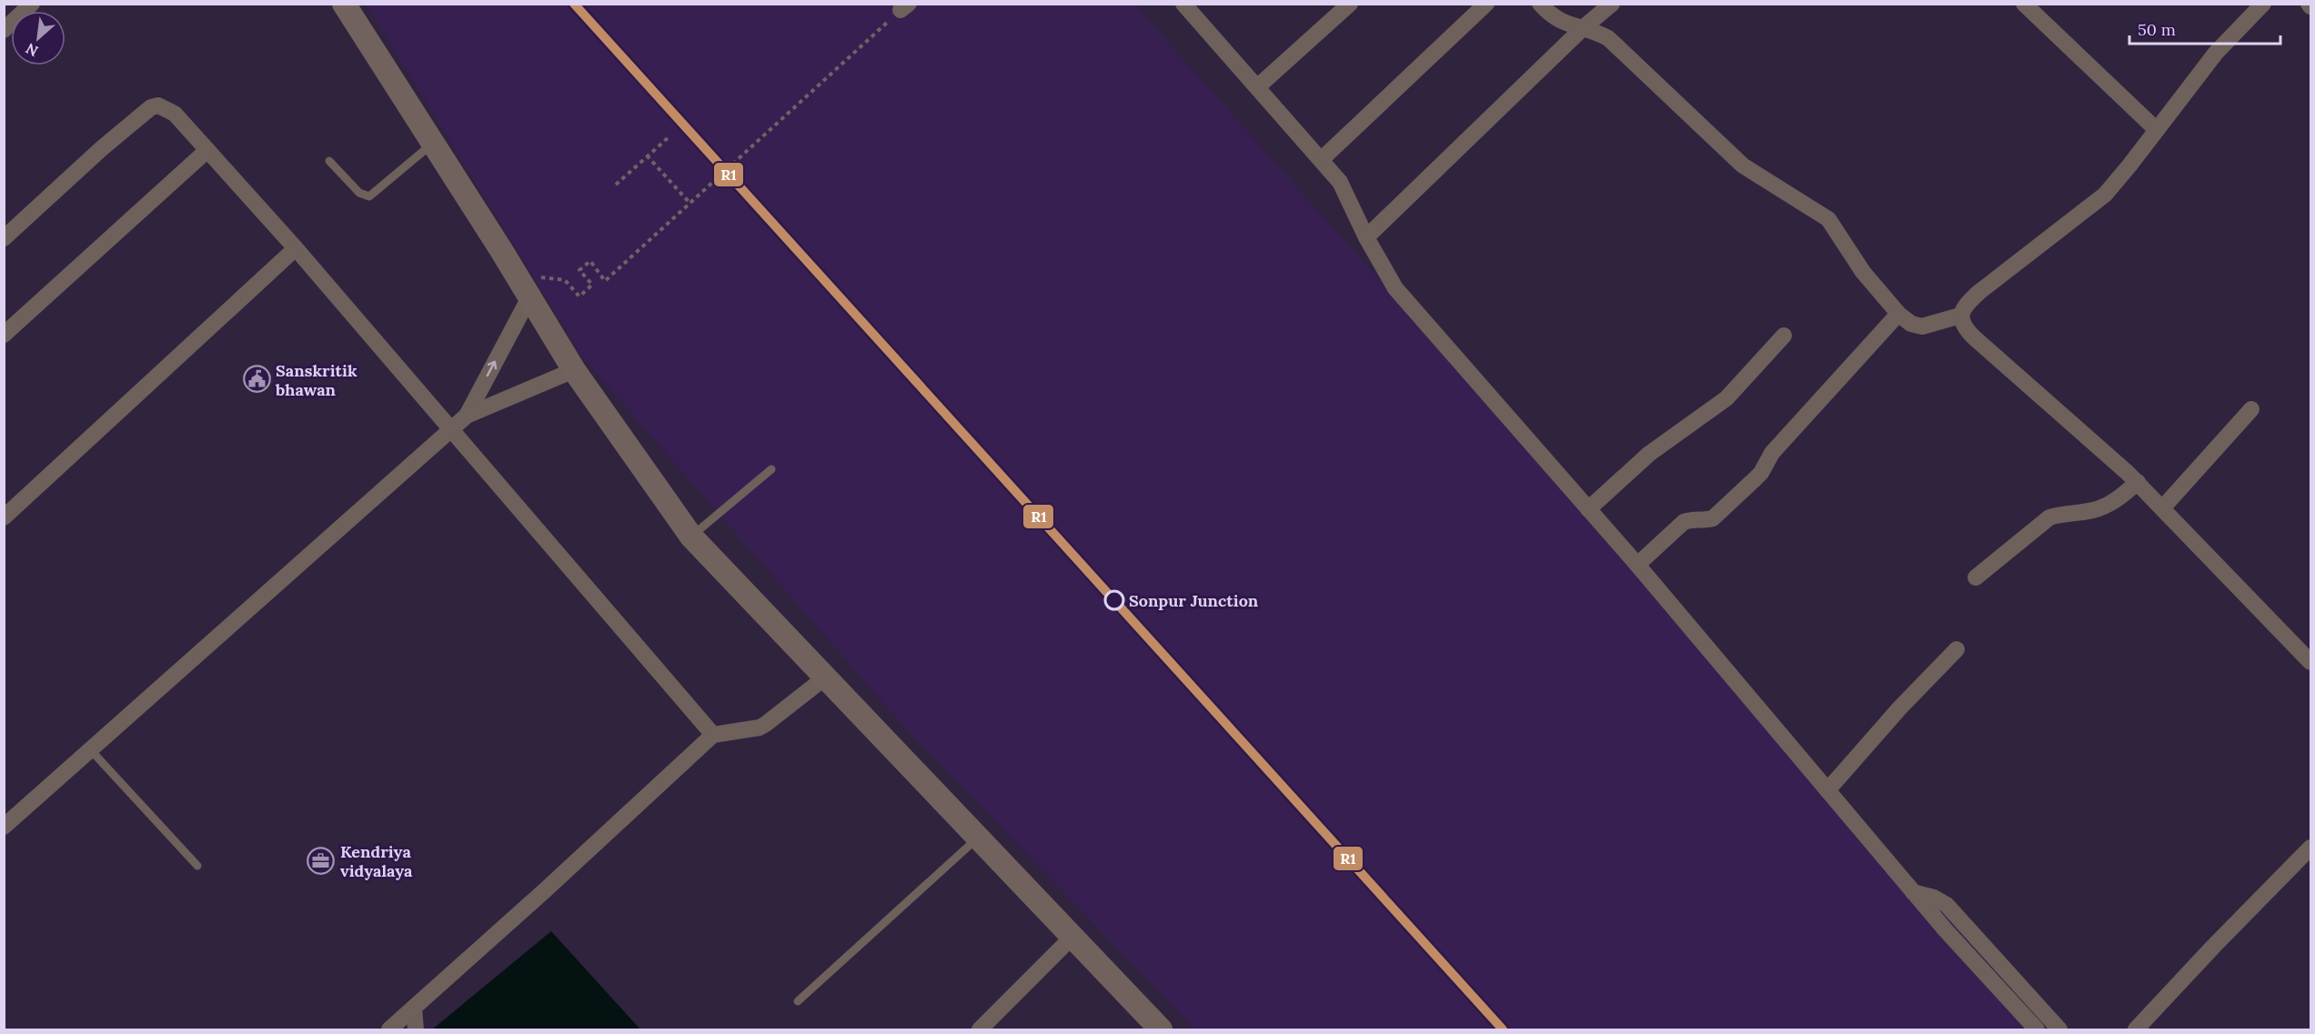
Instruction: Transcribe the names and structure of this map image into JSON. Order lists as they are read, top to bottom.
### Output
{
  "places": {
    "public building": ["Sanskritik bhawan"],
    "other": ["Sonpur Junction"],
    "office": ["Kendriya vidyalaya"]
  },
  "lines": ["transit line R1"],
  "scale_bar": "50 m",
  "north": "bottom left"
}
